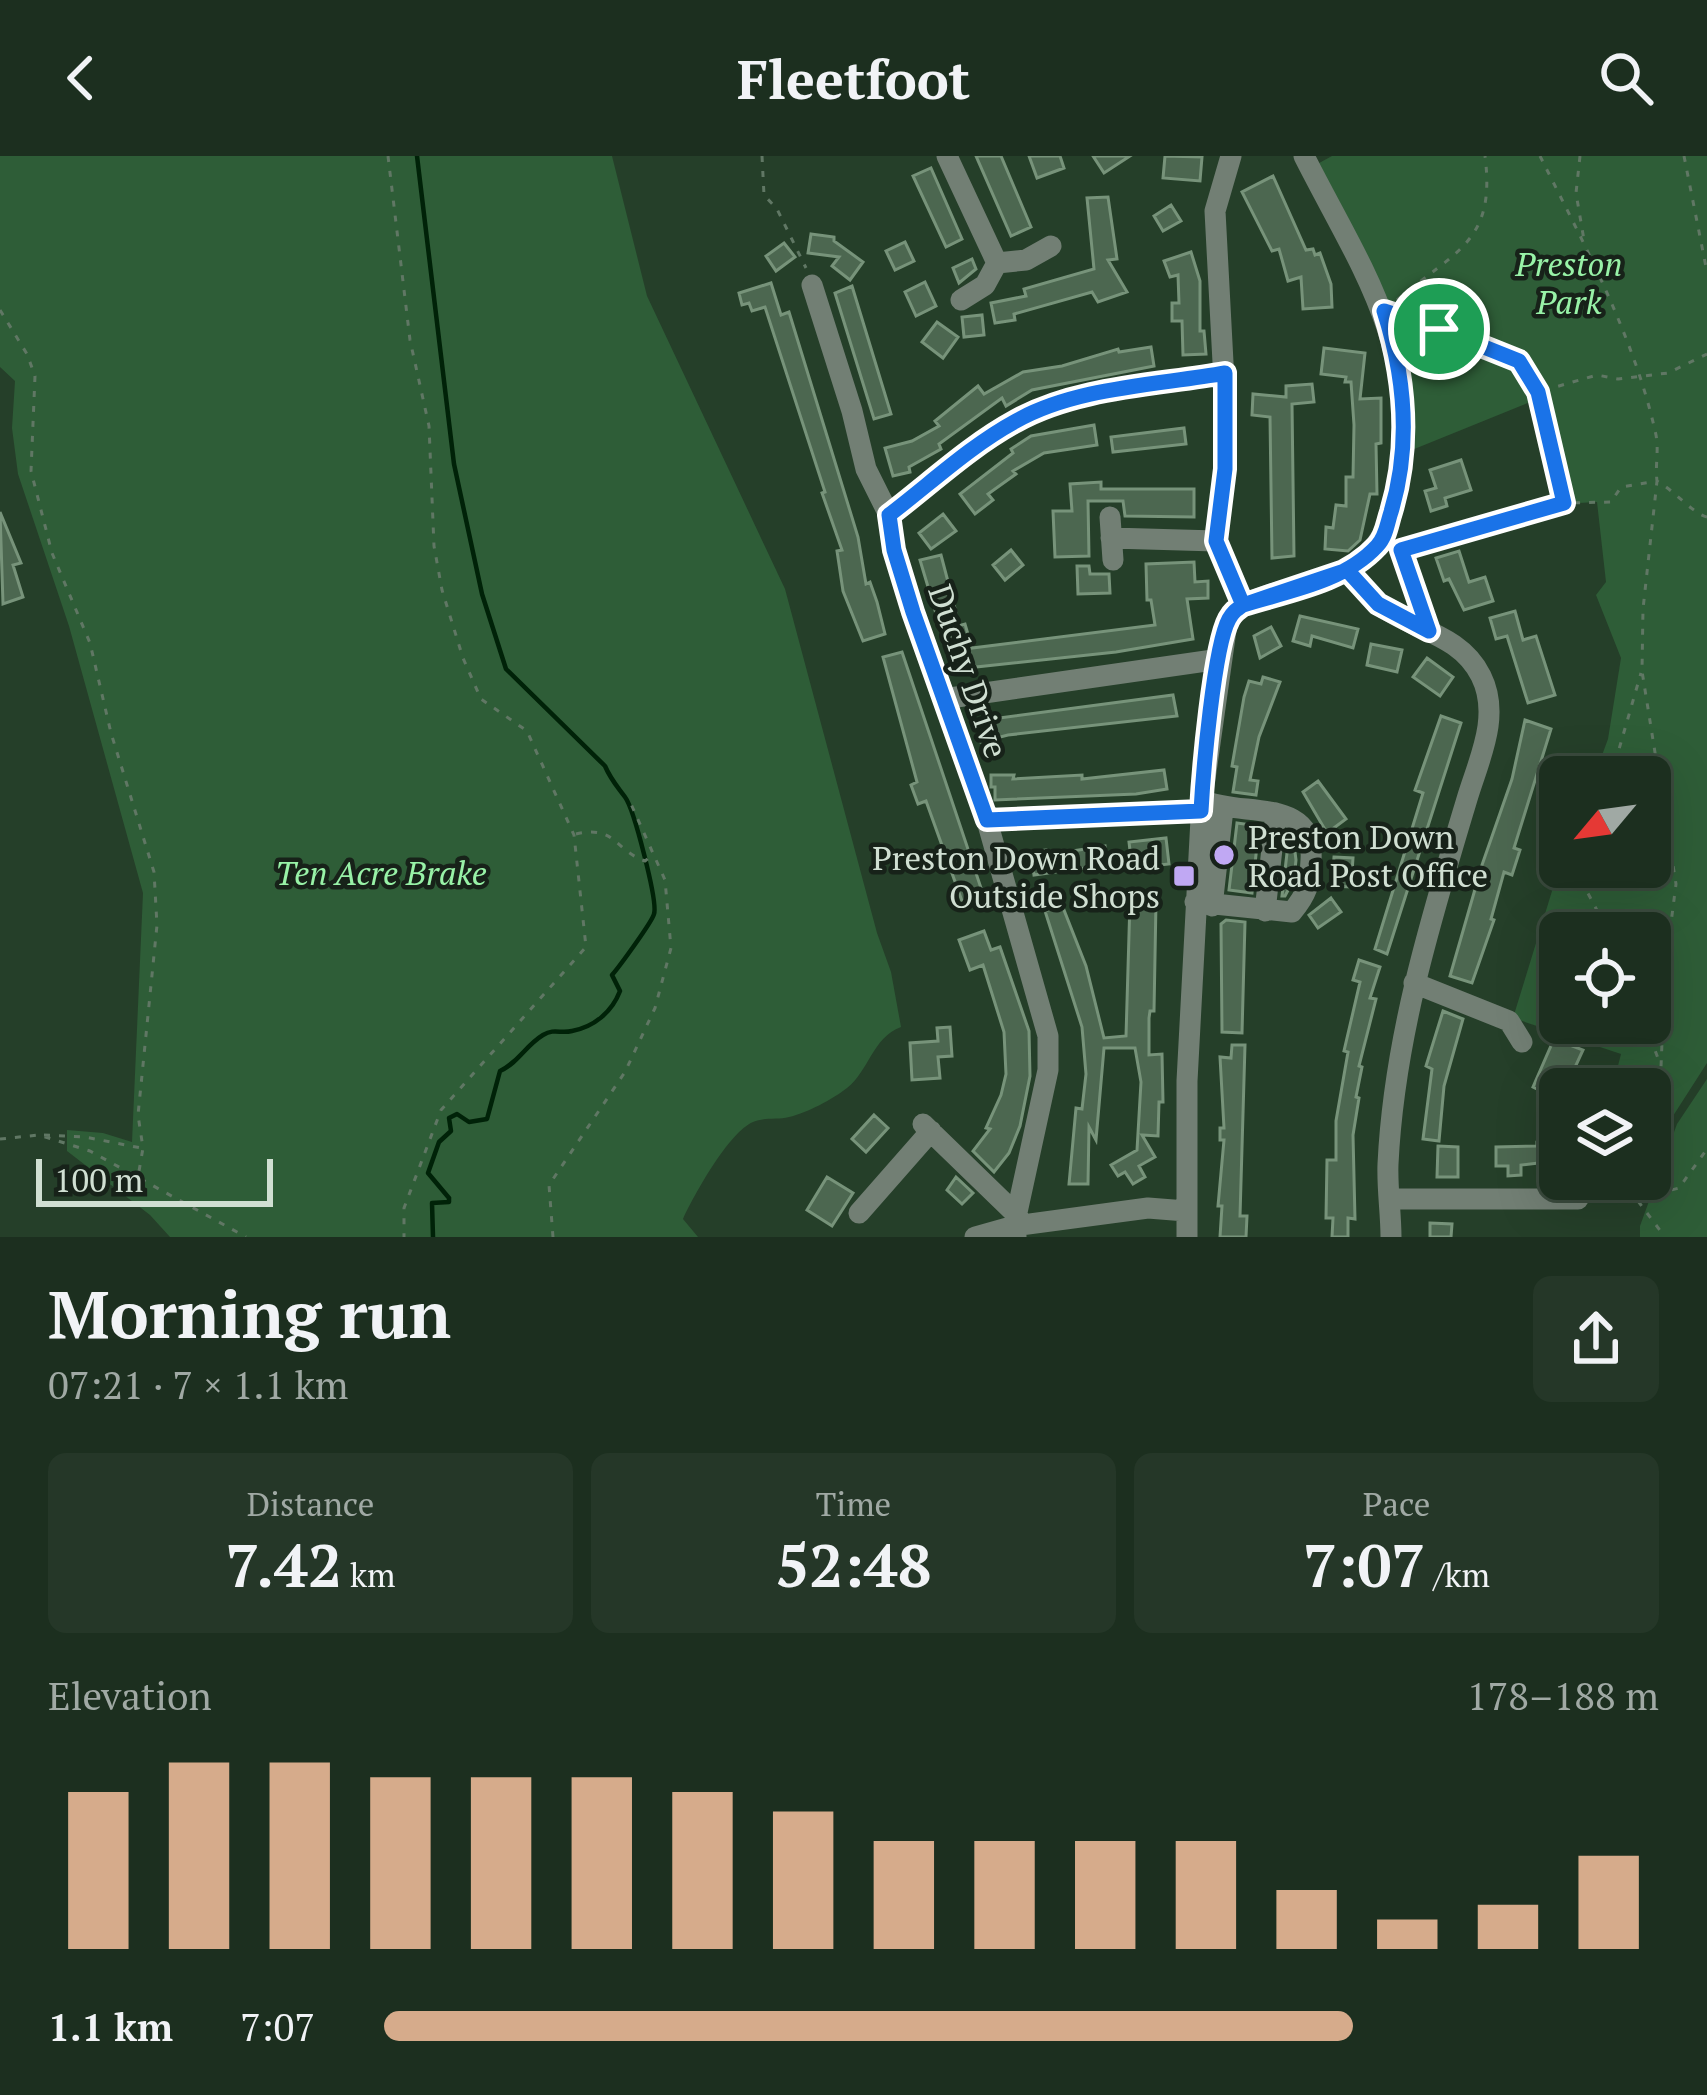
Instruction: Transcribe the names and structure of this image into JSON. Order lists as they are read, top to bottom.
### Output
{
  "streets": {
    "street": ["Duchy Drive"]
  },
  "parks": ["Preston Park", "Ten Acre Brake"],
  "places": {
    "other": ["Preston Down Road Post Office"],
    "transit": ["Preston Down Road Outside Shops"]
  },
  "scale_bar": "100 m",
  "north": "bottom left",
  "page": {
    "header": "Fleetfoot",
    "scale": "100 m",
    "heading": ["Morning run", "07:21 · 7 × 1.1 km"],
    "stats": [
      ["Distance", "7.42 km"],
      ["Time", "52:48"],
      ["Pace", "7:07 /km"]
    ],
    "chart": ["Elevation", "178–188 m"],
    "list": [
      {
        "name": "1.1 km",
        "note": "7:07"
      }
    ]
  }
}
